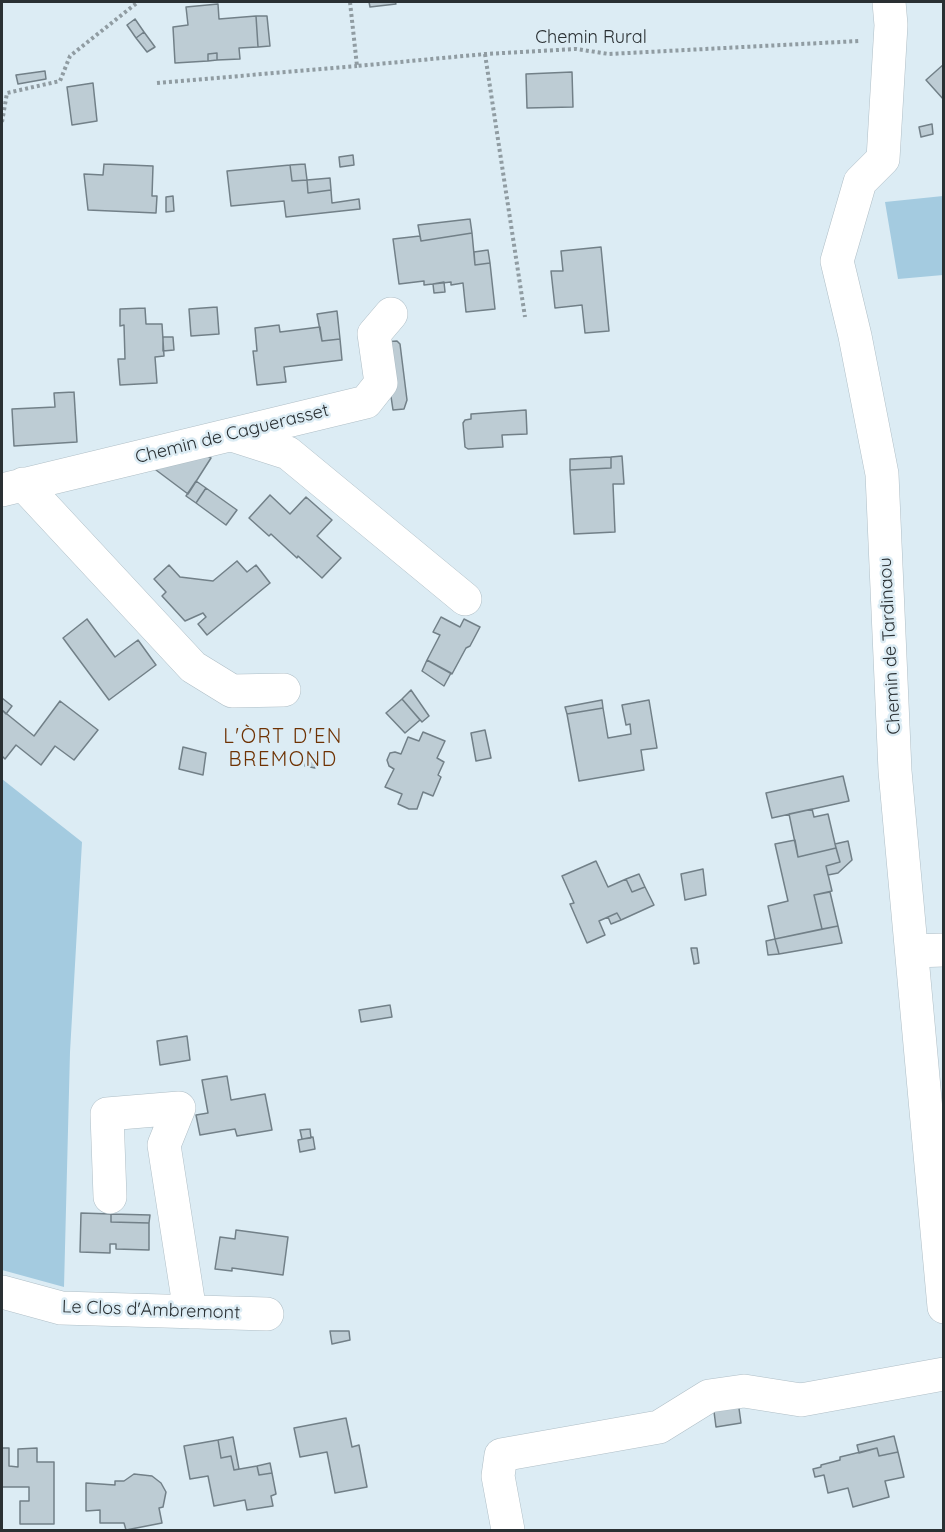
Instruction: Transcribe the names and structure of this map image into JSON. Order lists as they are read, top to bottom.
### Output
{
  "streets": {
    "street": ["Chemin de Caguerasset", "Chemin de Tardinaou", "Le Clos d'Ambremont"],
    "path": ["Chemin Rural"]
  },
  "crossings": [
    ["Chemin Rural", "Chemin de Tardinaou"]
  ],
  "districts": ["L'ÒRT D'EN BREMOND"]
}
